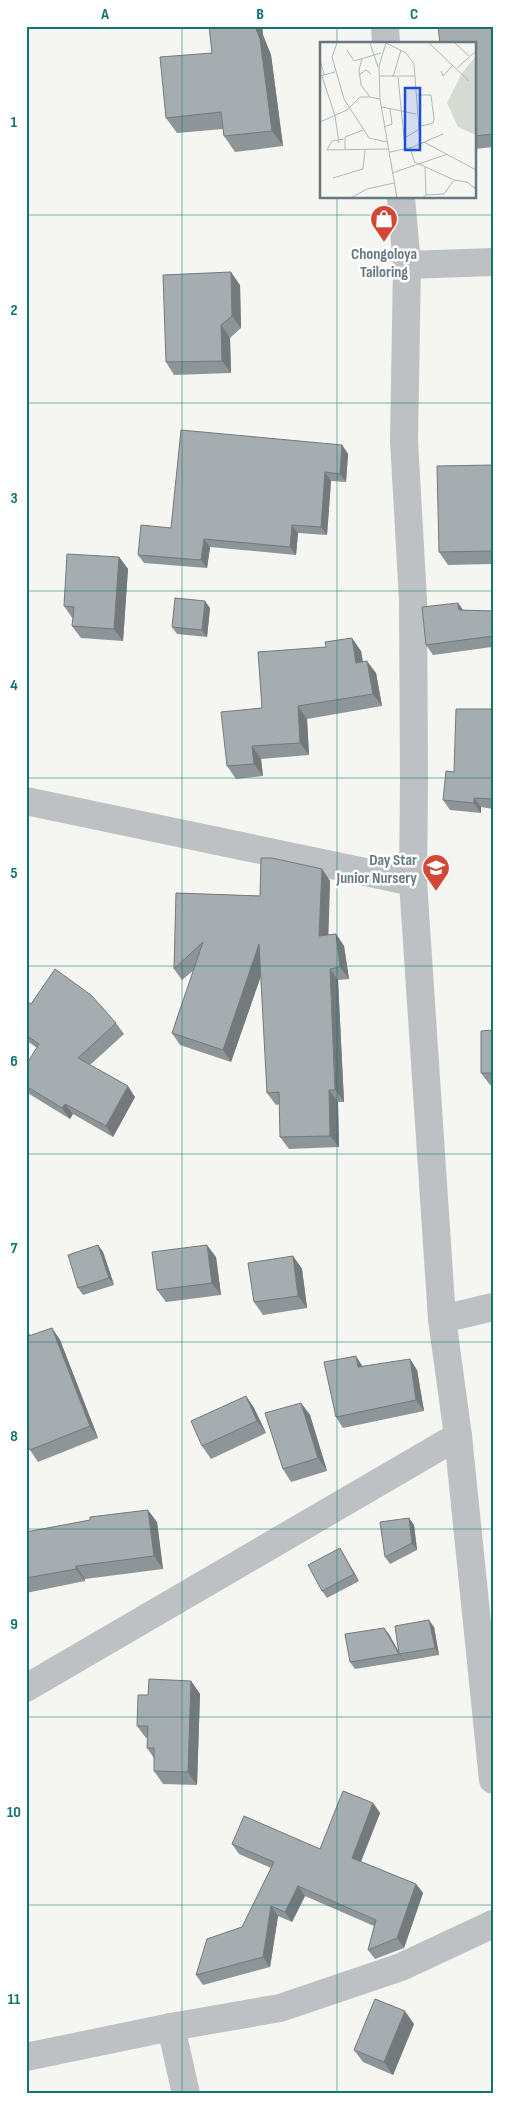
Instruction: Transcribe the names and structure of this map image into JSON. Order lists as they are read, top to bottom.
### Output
{
  "places": {
    "shop": ["Chongoloya Tailoring"],
    "school or university": ["Day Star Junior Nursery"]
  },
  "grid": {
    "columns": ["A", "B", "C"],
    "rows": [
      "1",
      "2",
      "3",
      "4",
      "5",
      "6",
      "7",
      "8",
      "9",
      "10",
      "11"
    ]
  }
}
